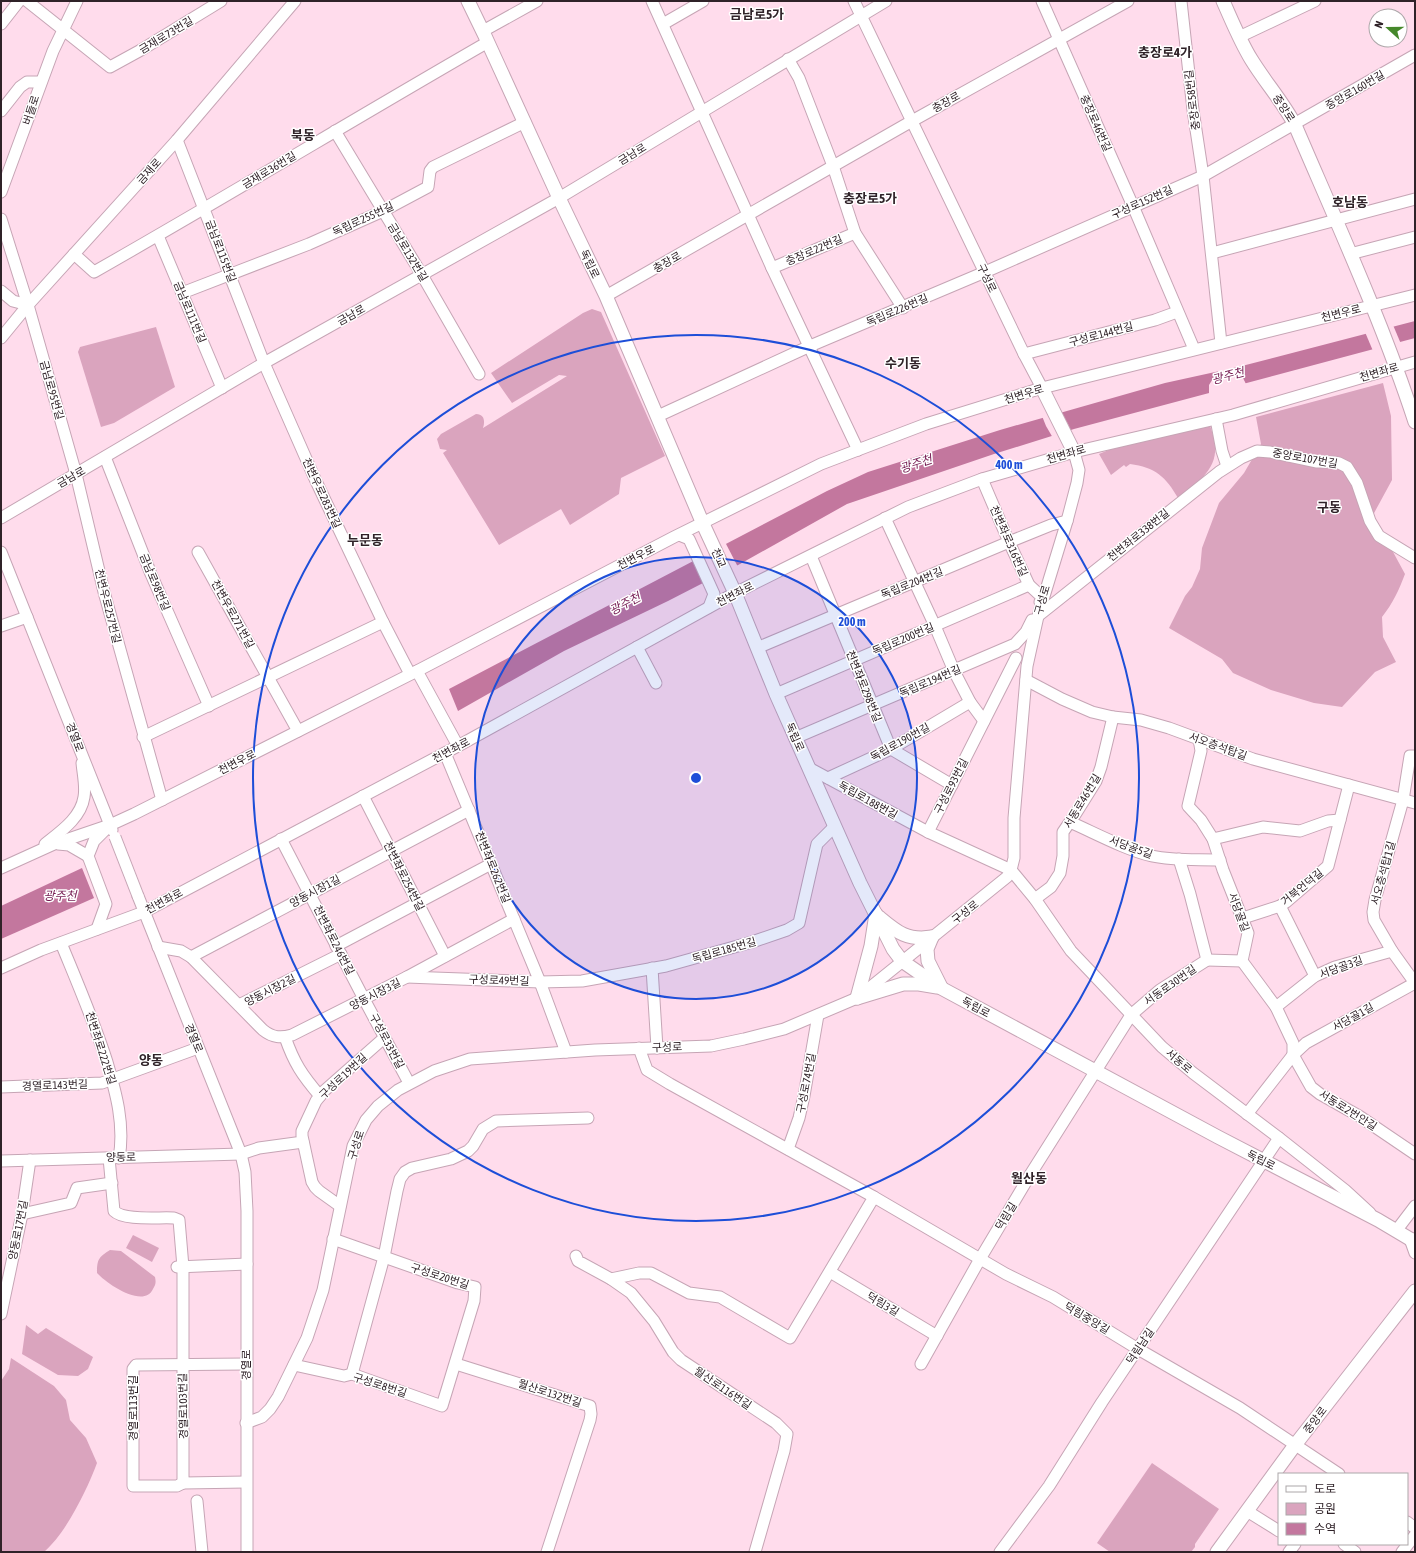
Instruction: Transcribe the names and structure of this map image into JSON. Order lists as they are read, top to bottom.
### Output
{
  "streets": {
    "main road": [
      "중앙로",
      "독립로",
      "구성로",
      "천교"
    ],
    "street": [
      "금재로73번길",
      "중앙로160번길",
      "충장로58번길",
      "충장로",
      "버들로",
      "충장로46번길",
      "금남로",
      "금재로36번길",
      "금재로",
      "구성로152번길",
      "독립로255번길",
      "충장로22번길",
      "금남로115번길",
      "금남로132번길",
      "독립로226번길",
      "금남로111번길",
      "천변우로",
      "구성로144번길",
      "천변좌로",
      "금남로95번길",
      "중앙로107번길",
      "천변우로283번길",
      "천변좌로338번길",
      "천변좌로316번길",
      "금남로98번길",
      "독립로204번길",
      "천변우로257번길",
      "천변우로271번길",
      "독립로200번길",
      "독립로194번길",
      "천변좌로298번길",
      "경열로",
      "독립로190번길",
      "서오층석탑길",
      "구성로93번길",
      "독립로188번길",
      "서동로46번길",
      "서당골5길",
      "천변좌로262번길",
      "서오층석탑1길",
      "천변좌로254번길",
      "거북언덕길",
      "양동시장1길",
      "서당골길",
      "천변좌로246번길",
      "독립로185번길",
      "서당골3길",
      "구성로49번길",
      "서동로30번길",
      "양동시장2길",
      "양동시장3길",
      "서당골1길",
      "구성로33번길",
      "천변좌로222번길",
      "서동로",
      "구성로19번길",
      "구성로74번길",
      "경열로143번길",
      "서동로2번안길",
      "양동로",
      "덕림길",
      "양동로17번길",
      "구성로20번길",
      "덕림3길",
      "덕림중앙길",
      "덕림남길",
      "구성로8번길",
      "월산로116번길",
      "월산로132번길",
      "경열로103번길",
      "경열로113번길"
    ]
  },
  "crossings": [
    ["금재로73번길", "버들로"],
    ["중앙로160번길", "중앙로"],
    ["중앙로160번길", "구성로152번길"],
    ["충장로58번길", "구성로152번길"],
    ["충장로", "충장로46번길"],
    ["충장로", "충장로22번길"],
    ["충장로", "독립로"],
    ["충장로", "구성로"],
    ["중앙로", "구성로152번길"],
    ["중앙로", "천변우로"],
    ["중앙로", "천변좌로"],
    ["중앙로", "덕림중앙길"],
    ["충장로46번길", "구성로152번길"],
    ["금남로", "금남로115번길"],
    ["금남로", "금남로132번길"],
    ["금남로", "독립로"],
    ["금남로", "구성로"],
    ["금남로", "금남로111번길"],
    ["금남로", "금남로95번길"],
    ["금남로", "천변우로283번길"],
    ["금남로", "금남로98번길"],
    ["금남로", "천변우로257번길"],
    ["금재로36번길", "금재로"],
    ["금재로36번길", "금남로115번길"],
    ["금재로36번길", "금남로132번길"],
    ["금재로36번길", "독립로"],
    ["금재로36번길", "금남로111번길"],
    ["금재로", "금남로115번길"],
    ["금재로", "금남로95번길"],
    ["구성로152번길", "구성로"],
    ["구성로152번길", "독립로226번길"],
    ["독립로255번길", "금남로115번길"],
    ["독립로255번길", "금남로132번길"],
    ["독립로255번길", "독립로"],
    ["독립로255번길", "금남로111번길"],
    ["충장로22번길", "독립로226번길"],
    ["금남로115번길", "천변우로283번길"],
    ["독립로", "구성로"],
    ["독립로", "독립로226번길"],
    ["독립로", "천변우로"],
    ["독립로", "천변좌로"],
    ["독립로", "천교"],
    ["독립로", "독립로204번길"],
    ["독립로", "독립로200번길"],
    ["독립로", "독립로194번길"],
    ["독립로", "독립로188번길"],
    ["독립로", "독립로185번길"],
    ["독립로", "서동로30번길"],
    ["독립로", "서동로"],
    ["독립로", "덕림길"],
    ["독립로", "덕림남길"],
    ["구성로", "독립로226번길"],
    ["구성로", "천변우로"],
    ["구성로", "구성로144번길"],
    ["구성로", "천변좌로"],
    ["구성로", "천변좌로338번길"],
    ["구성로", "천변좌로316번길"],
    ["구성로", "독립로204번길"],
    ["구성로", "독립로194번길"],
    ["구성로", "경열로"],
    ["구성로", "서오층석탑길"],
    ["구성로", "구성로49번길"],
    ["구성로", "구성로33번길"],
    ["구성로", "서동로"],
    ["구성로", "구성로19번길"],
    ["구성로", "구성로74번길"],
    ["구성로", "구성로20번길"],
    ["구성로", "덕림중앙길"],
    ["구성로", "구성로8번길"],
    ["천변우로", "천변우로283번길"],
    ["천변우로", "천교"],
    ["천변우로", "천변우로257번길"],
    ["천변우로", "천변우로271번길"],
    ["천변우로", "경열로"],
    ["천변좌로", "천변좌로316번길"],
    ["천변좌로", "천교"],
    ["천변좌로", "천변좌로298번길"],
    ["천변좌로", "경열로"],
    ["천변좌로", "천변좌로262번길"],
    ["천변좌로", "천변좌로254번길"],
    ["천변좌로", "천변좌로246번길"],
    ["천변좌로", "천변좌로222번길"],
    ["금남로95번길", "천변우로257번길"],
    ["중앙로107번길", "천변좌로338번길"],
    ["천변좌로316번길", "독립로204번길"],
    ["천변좌로316번길", "독립로200번길"],
    ["천변좌로316번길", "독립로194번길"],
    ["독립로204번길", "천변좌로298번길"],
    ["독립로200번길", "천변좌로298번길"],
    ["독립로194번길", "천변좌로298번길"],
    ["천변좌로298번길", "독립로190번길"],
    ["경열로", "경열로143번길"],
    ["경열로", "양동로"],
    ["경열로", "경열로113번길"],
    ["독립로190번길", "독립로188번길"],
    ["서오층석탑길", "서동로46번길"],
    ["서오층석탑길", "서오층석탑1길"],
    ["서오층석탑길", "거북언덕길"],
    ["서오층석탑길", "서당골길"],
    ["구성로93번길", "독립로188번길"],
    ["서동로46번길", "서당골5길"],
    ["서동로46번길", "서동로"],
    ["서당골5길", "서당골길"],
    ["서당골5길", "서동로30번길"],
    ["천변좌로262번길", "양동시장1길"],
    ["천변좌로262번길", "독립로185번길"],
    ["천변좌로262번길", "구성로49번길"],
    ["천변좌로262번길", "양동시장2길"],
    ["천변좌로262번길", "양동시장3길"],
    ["서오층석탑1길", "서당골3길"],
    ["서오층석탑1길", "서당골1길"],
    ["천변좌로254번길", "양동시장1길"],
    ["천변좌로254번길", "양동시장2길"],
    ["천변좌로254번길", "양동시장3길"],
    ["거북언덕길", "서당골길"],
    ["양동시장1길", "천변좌로246번길"],
    ["양동시장1길", "양동시장2길"],
    ["서당골길", "서동로30번길"],
    ["천변좌로246번길", "양동시장2길"],
    ["천변좌로246번길", "양동시장3길"],
    ["천변좌로246번길", "구성로33번길"],
    ["독립로185번길", "구성로49번길"],
    ["구성로49번길", "양동시장3길"],
    ["서동로30번길", "서동로"],
    ["서동로30번길", "덕림길"],
    ["양동시장3길", "구성로33번길"],
    ["서당골1길", "서동로2번안길"],
    ["구성로33번길", "구성로19번길"],
    ["천변좌로222번길", "경열로143번길"],
    ["천변좌로222번길", "양동로"],
    ["천변좌로222번길", "경열로103번길"],
    ["서동로", "덕림남길"],
    ["구성로74번길", "덕림중앙길"],
    ["양동로", "양동로17번길"],
    ["덕림길", "덕림3길"],
    ["덕림길", "덕림중앙길"],
    ["구성로20번길", "구성로8번길"],
    ["구성로20번길", "월산로132번길"],
    ["덕림중앙길", "덕림남길"],
    ["경열로103번길", "경열로113번길"]
  ],
  "districts": [
    "금남로5가",
    "충장로4가",
    "북동",
    "충장로5가",
    "호남동",
    "수기동",
    "구동",
    "누문동",
    "양동",
    "월산동"
  ],
  "water": ["광주천"],
  "legend": ["도로", "공원", "수역"],
  "north": "left",
  "rings": ["400 m", "200 m"]
}
